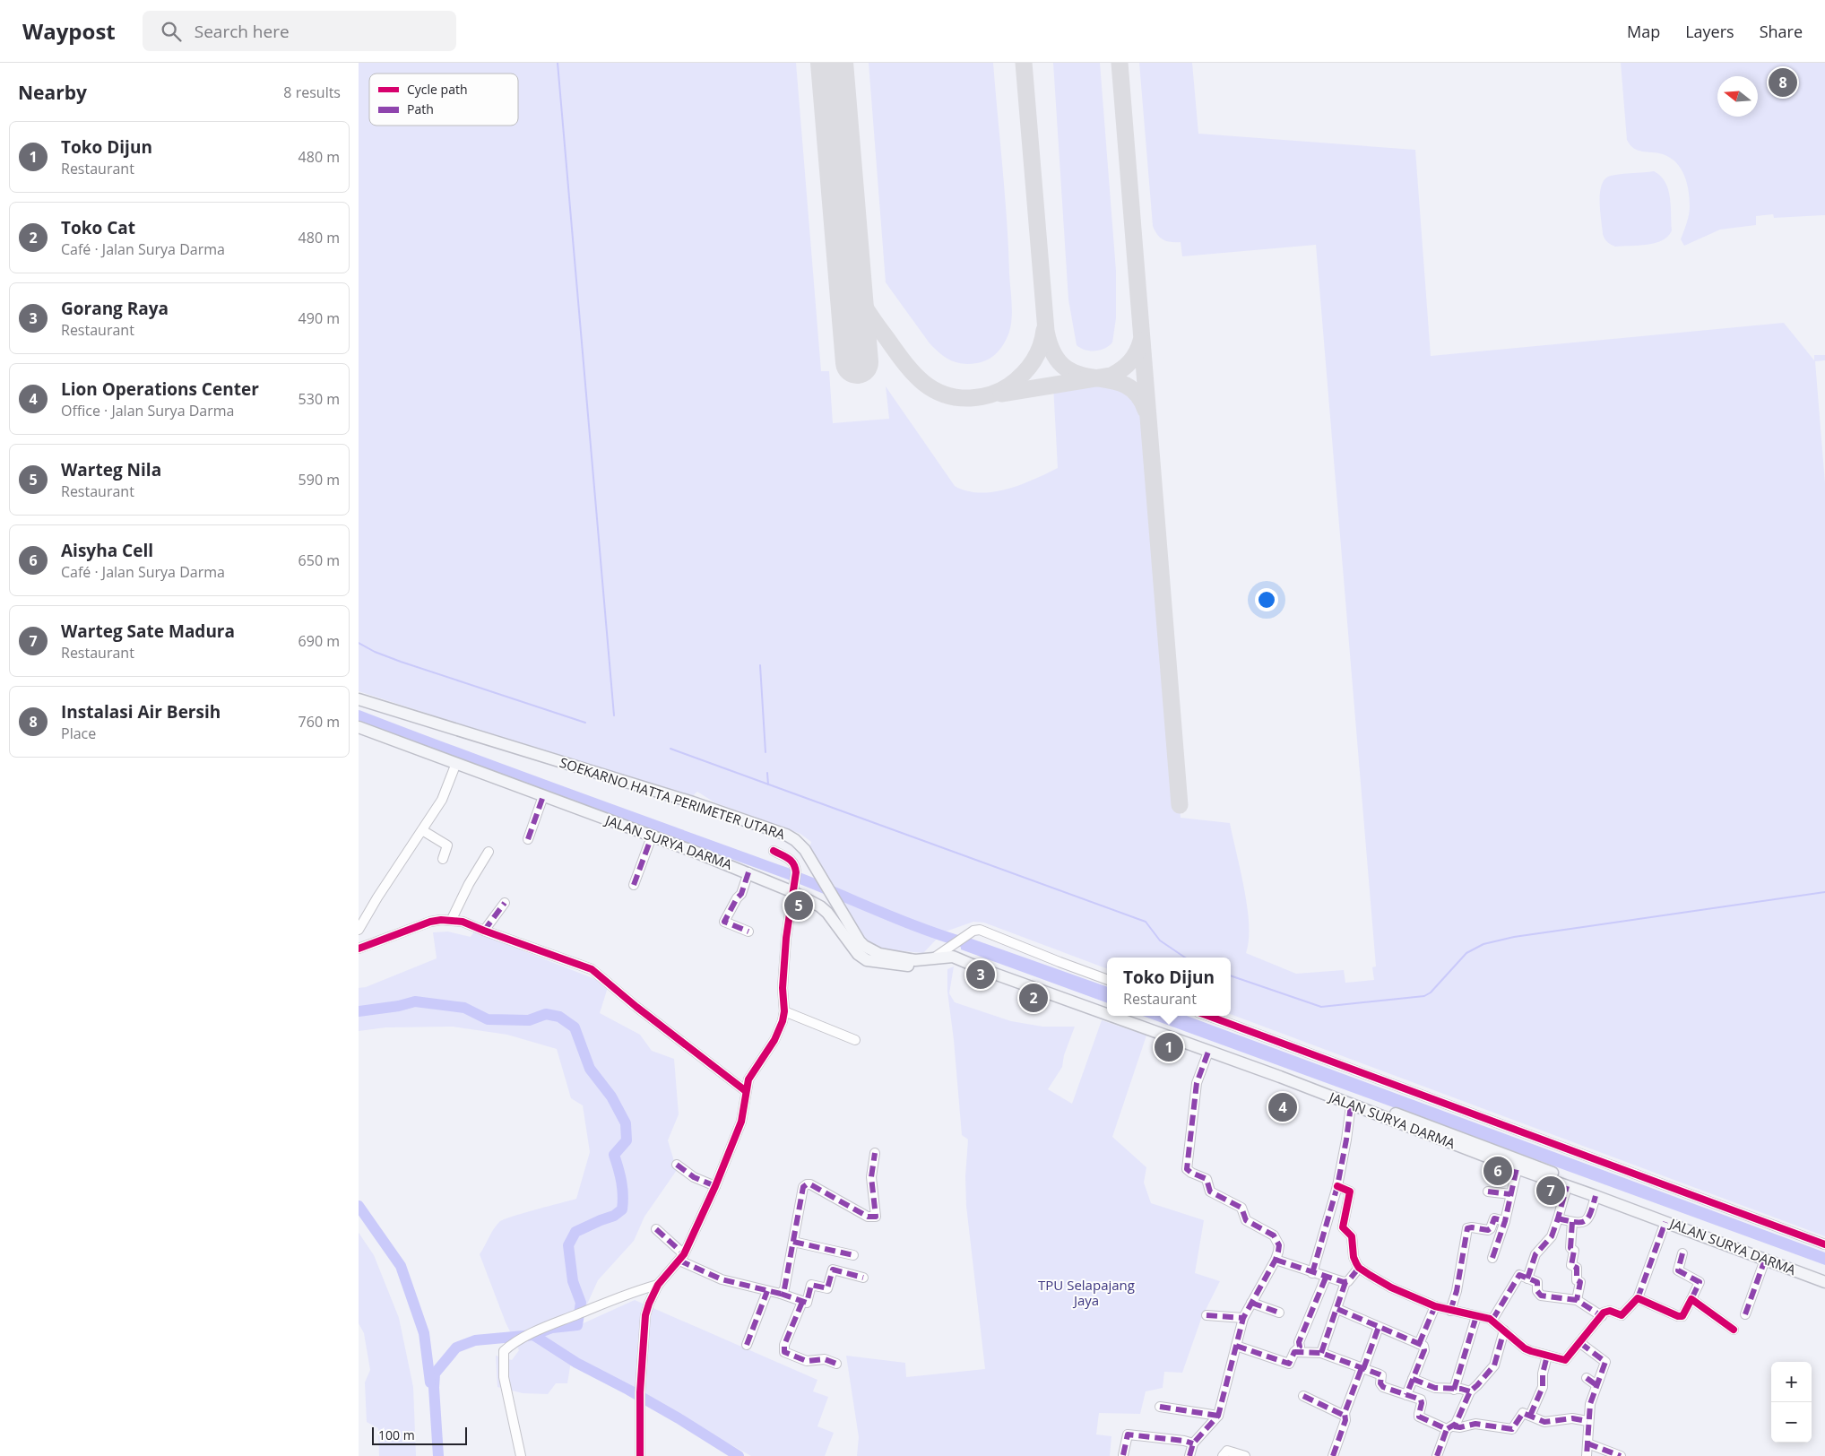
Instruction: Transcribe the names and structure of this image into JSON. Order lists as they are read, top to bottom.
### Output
{
  "streets": {
    "main road": ["SOEKARNO HATTA PERIMETER UTARA", "JALAN SURYA DARMA"]
  },
  "crossings": [
    ["SOEKARNO HATTA PERIMETER UTARA", "JALAN SURYA DARMA"]
  ],
  "parks": ["TPU Selapajang Jaya"],
  "legend": ["Cycle path", "Path"],
  "scale_bar": "100 m",
  "north": "left",
  "page": {
    "header": "Waypost",
    "search": "Search here",
    "nav": ["Map", "Layers", "Share"],
    "heading": ["Nearby", "8 results"],
    "pins": [
      "8",
      "5",
      "3",
      "2",
      "1",
      "4",
      "6",
      "7"
    ],
    "list": [
      {
        "mark": "1",
        "name": "Toko Dijun",
        "note": "Restaurant",
        "value": "480 m"
      },
      {
        "mark": "2",
        "name": "Toko Cat",
        "note": "Café · Jalan Surya Darma",
        "value": "480 m"
      },
      {
        "mark": "3",
        "name": "Gorang Raya",
        "note": "Restaurant",
        "value": "490 m"
      },
      {
        "mark": "4",
        "name": "Lion Operations Center",
        "note": "Office · Jalan Surya Darma",
        "value": "530 m"
      },
      {
        "mark": "5",
        "name": "Warteg Nila",
        "note": "Restaurant",
        "value": "590 m"
      },
      {
        "mark": "6",
        "name": "Aisyha Cell",
        "note": "Café · Jalan Surya Darma",
        "value": "650 m"
      },
      {
        "mark": "7",
        "name": "Warteg Sate Madura",
        "note": "Restaurant",
        "value": "690 m"
      },
      {
        "mark": "8",
        "name": "Instalasi Air Bersih",
        "note": "Place",
        "value": "760 m"
      }
    ],
    "popup": ["Toko Dijun", "Restaurant"],
    "map_buttons": ["+", "−"],
    "scale": "100 m"
  }
}
